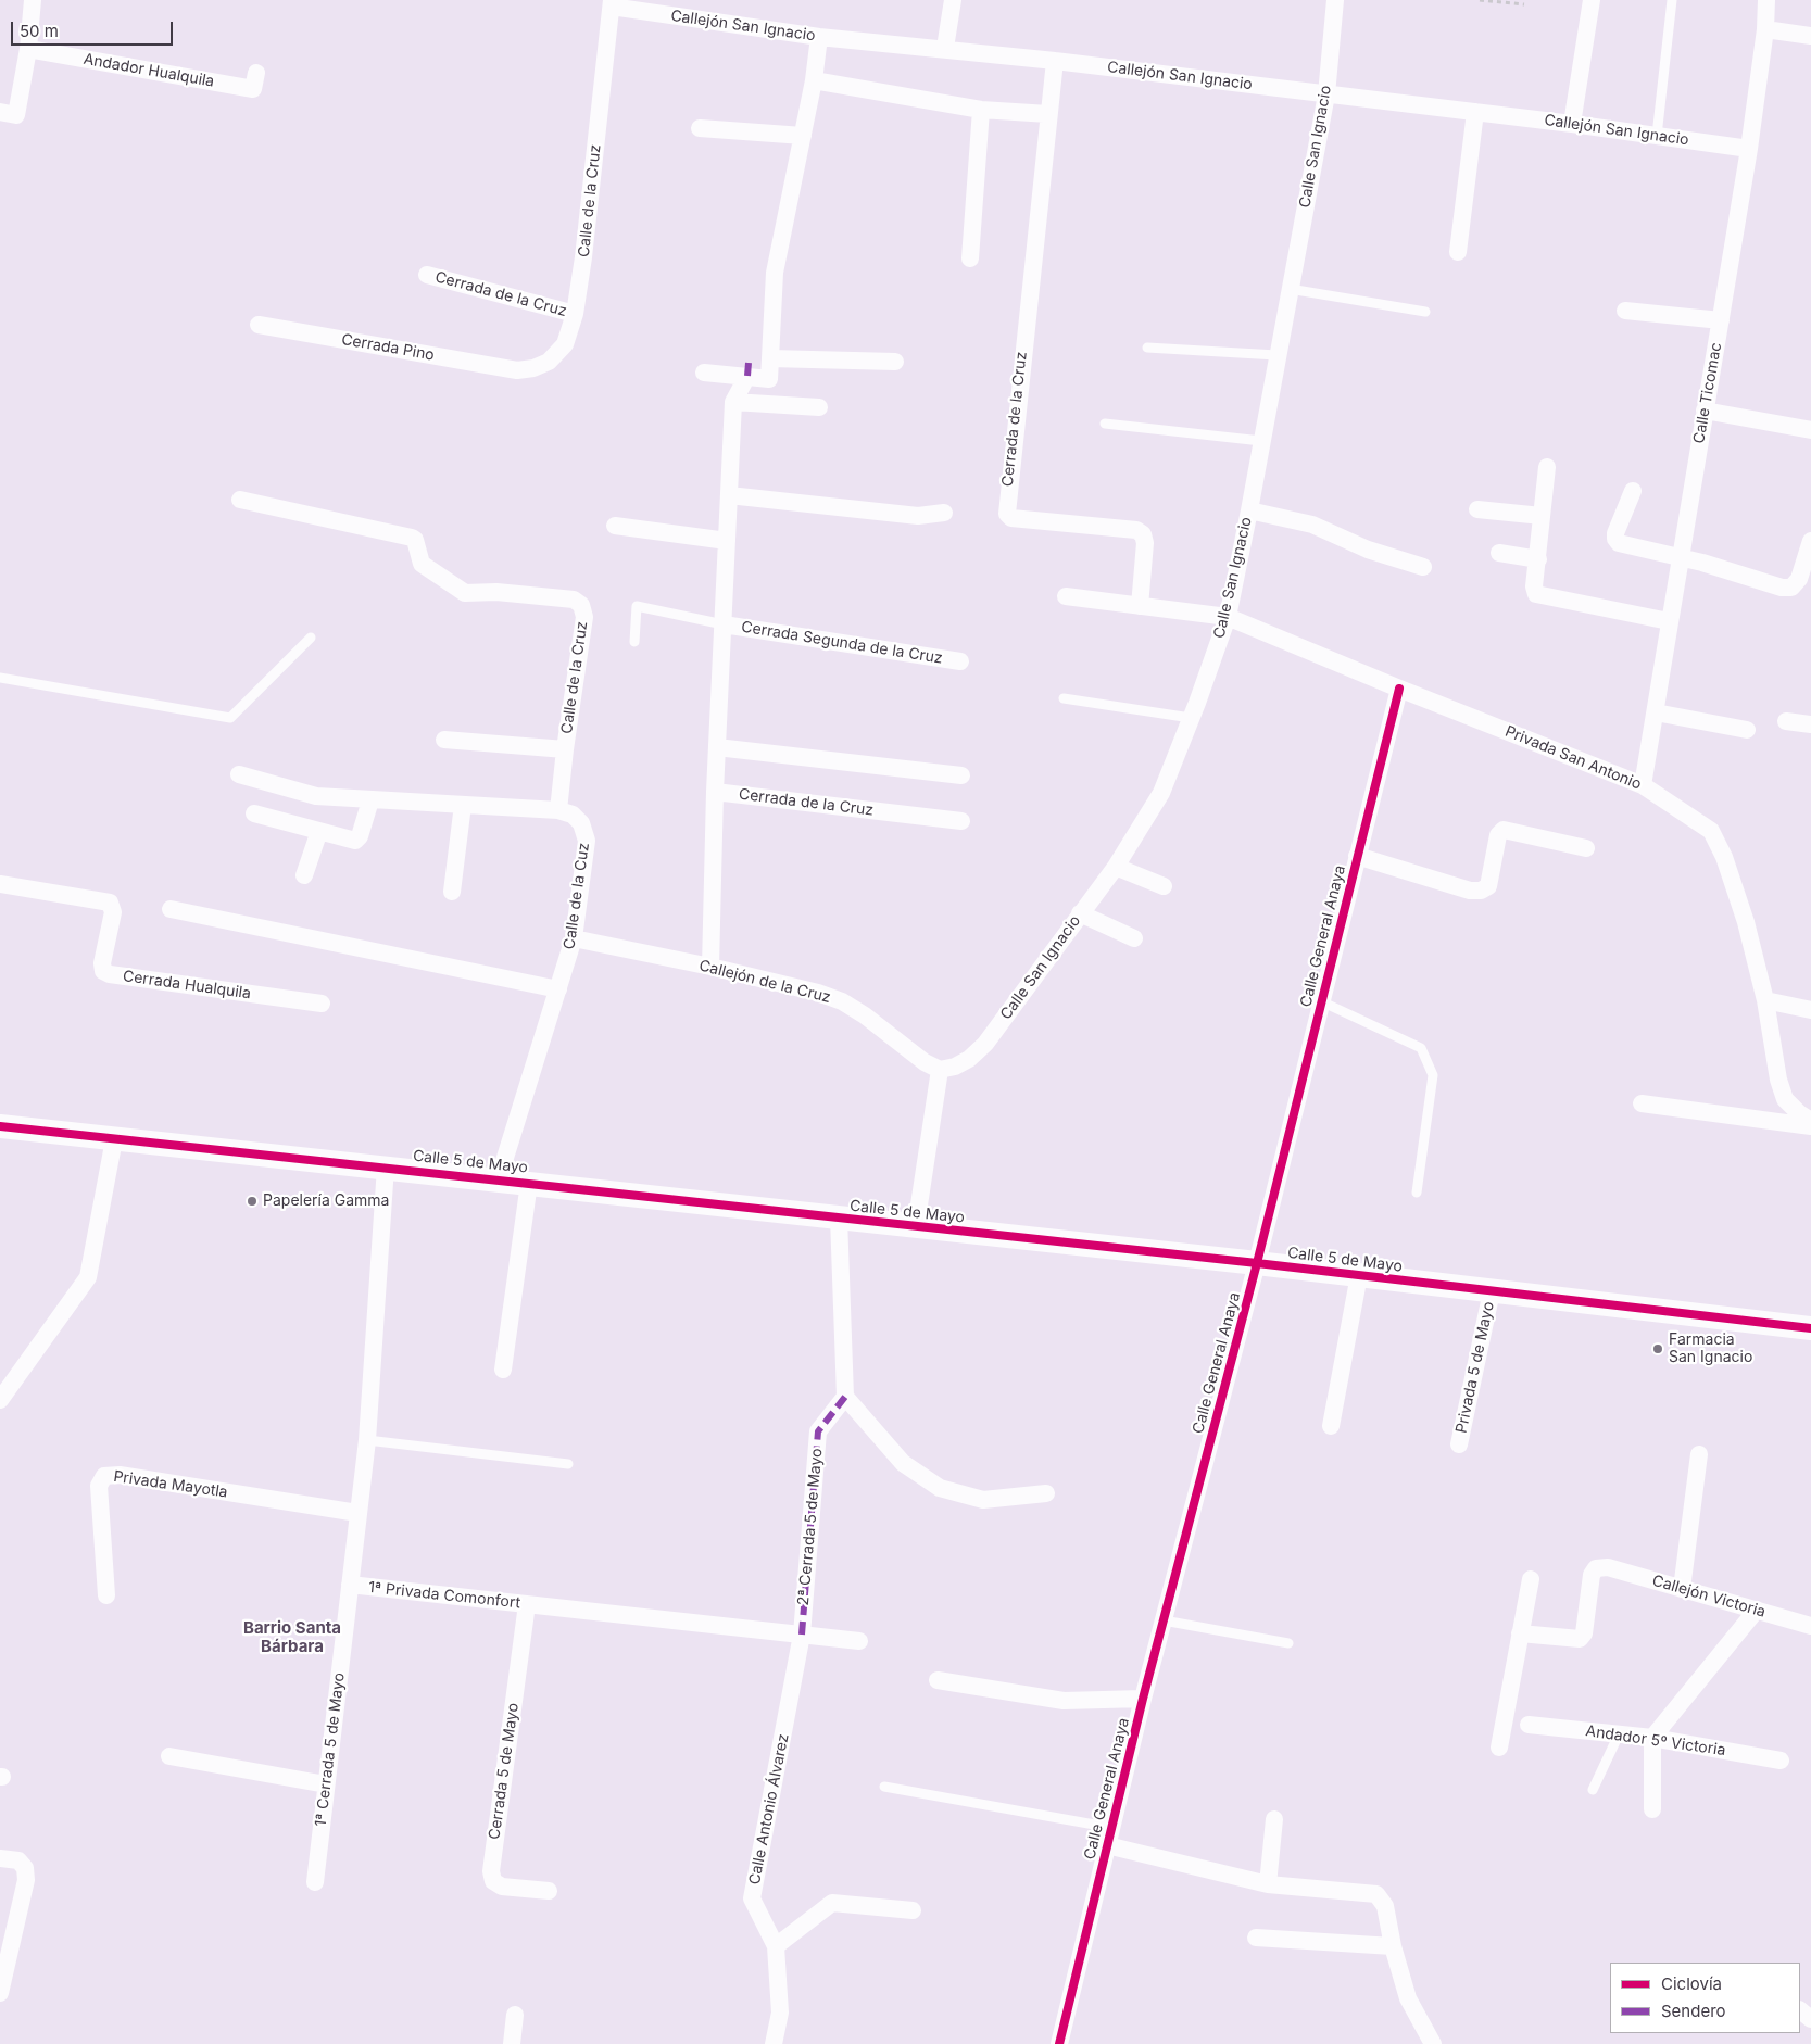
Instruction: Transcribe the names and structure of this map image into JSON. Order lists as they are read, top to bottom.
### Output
{
  "streets": {
    "street": [
      "Callejón San Ignacio",
      "Andador Hualquila",
      "Calle San Ignacio",
      "Calle de la Cruz",
      "Cerrada de la Cruz",
      "Cerrada Pino",
      "Calle Ticomac",
      "Cerrada Segunda de la Cruz",
      "Privada San Antonio",
      "Calle de la Cuz",
      "Calle General Anaya",
      "Callejón de la Cruz",
      "Cerrada Hualquila",
      "Calle 5 de Mayo",
      "Privada 5 de Mayo",
      "Privada Mayotla",
      "2ª Cerrada 5 de Mayo",
      "1ª Privada Comonfort",
      "Callejón Victoria",
      "Andador 5º Victoria",
      "1ª Cerrada 5 de Mayo",
      "Cerrada 5 de Mayo",
      "Calle Antonio Álvarez"
    ]
  },
  "crossings": [
    ["Callejón San Ignacio", "Calle San Ignacio"],
    ["Callejón San Ignacio", "Calle de la Cruz"],
    ["Callejón San Ignacio", "Calle Ticomac"],
    ["Calle San Ignacio", "Privada San Antonio"],
    ["Calle San Ignacio", "Callejón de la Cruz"],
    ["Calle de la Cruz", "Cerrada de la Cruz"],
    ["Calle de la Cruz", "Cerrada Pino"],
    ["Calle de la Cruz", "Calle de la Cuz"],
    ["Cerrada de la Cruz", "Privada San Antonio"],
    ["Calle Ticomac", "Privada San Antonio"],
    ["Privada San Antonio", "Calle General Anaya"],
    ["Calle de la Cuz", "Callejón de la Cruz"],
    ["Calle de la Cuz", "Calle 5 de Mayo"],
    ["Calle General Anaya", "Calle 5 de Mayo"],
    ["Calle 5 de Mayo", "Privada 5 de Mayo"],
    ["Calle 5 de Mayo", "1ª Privada Comonfort"],
    ["Privada Mayotla", "1ª Privada Comonfort"],
    ["2ª Cerrada 5 de Mayo", "1ª Privada Comonfort"],
    ["2ª Cerrada 5 de Mayo", "Calle Antonio Álvarez"],
    ["1ª Privada Comonfort", "1ª Cerrada 5 de Mayo"],
    ["1ª Privada Comonfort", "Cerrada 5 de Mayo"],
    ["1ª Privada Comonfort", "Calle Antonio Álvarez"]
  ],
  "districts": ["Barrio Santa Bárbara"],
  "places": ["Papelería Gamma", "Farmacia San Ignacio"],
  "legend": ["Ciclovía", "Sendero"],
  "scale_bar": "50 m"
}
